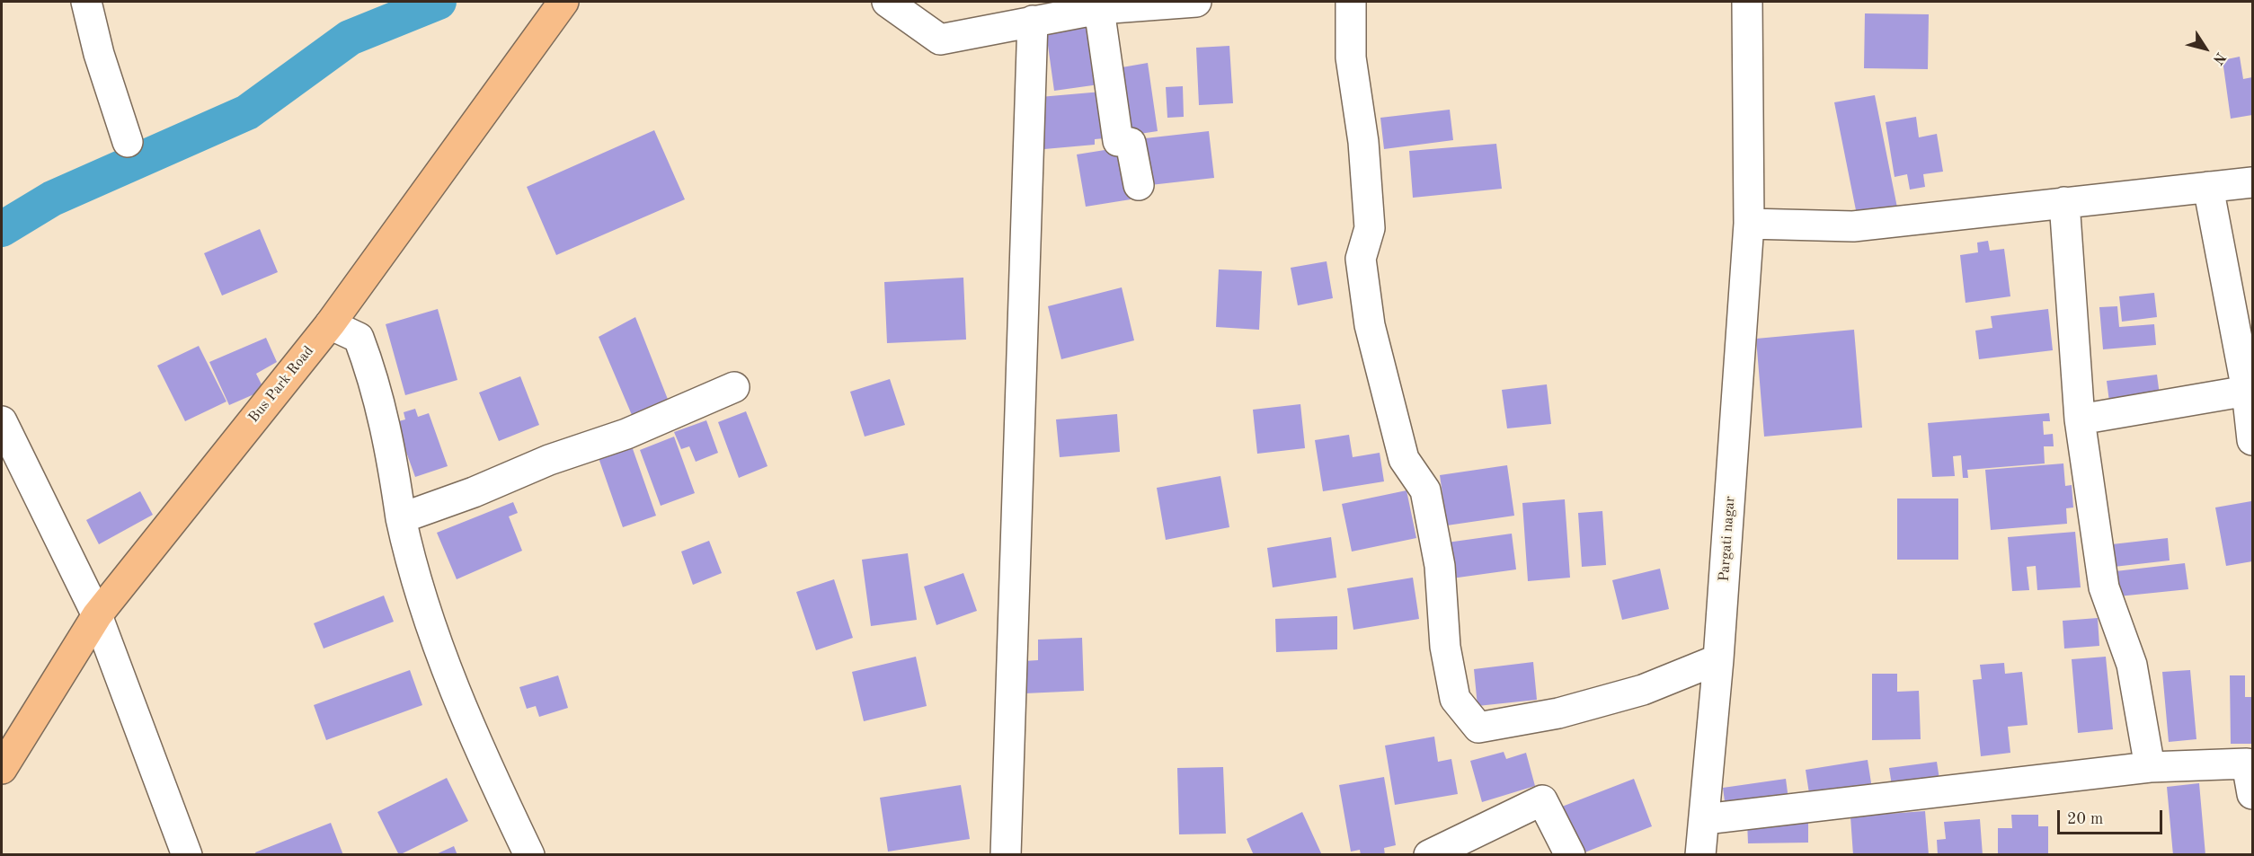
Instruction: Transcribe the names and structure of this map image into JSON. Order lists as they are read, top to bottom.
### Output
{
  "streets": {
    "main road": ["Bus Park Road"],
    "street": ["Pargati nagar"]
  },
  "scale_bar": "20 m",
  "north": "bottom right"
}
